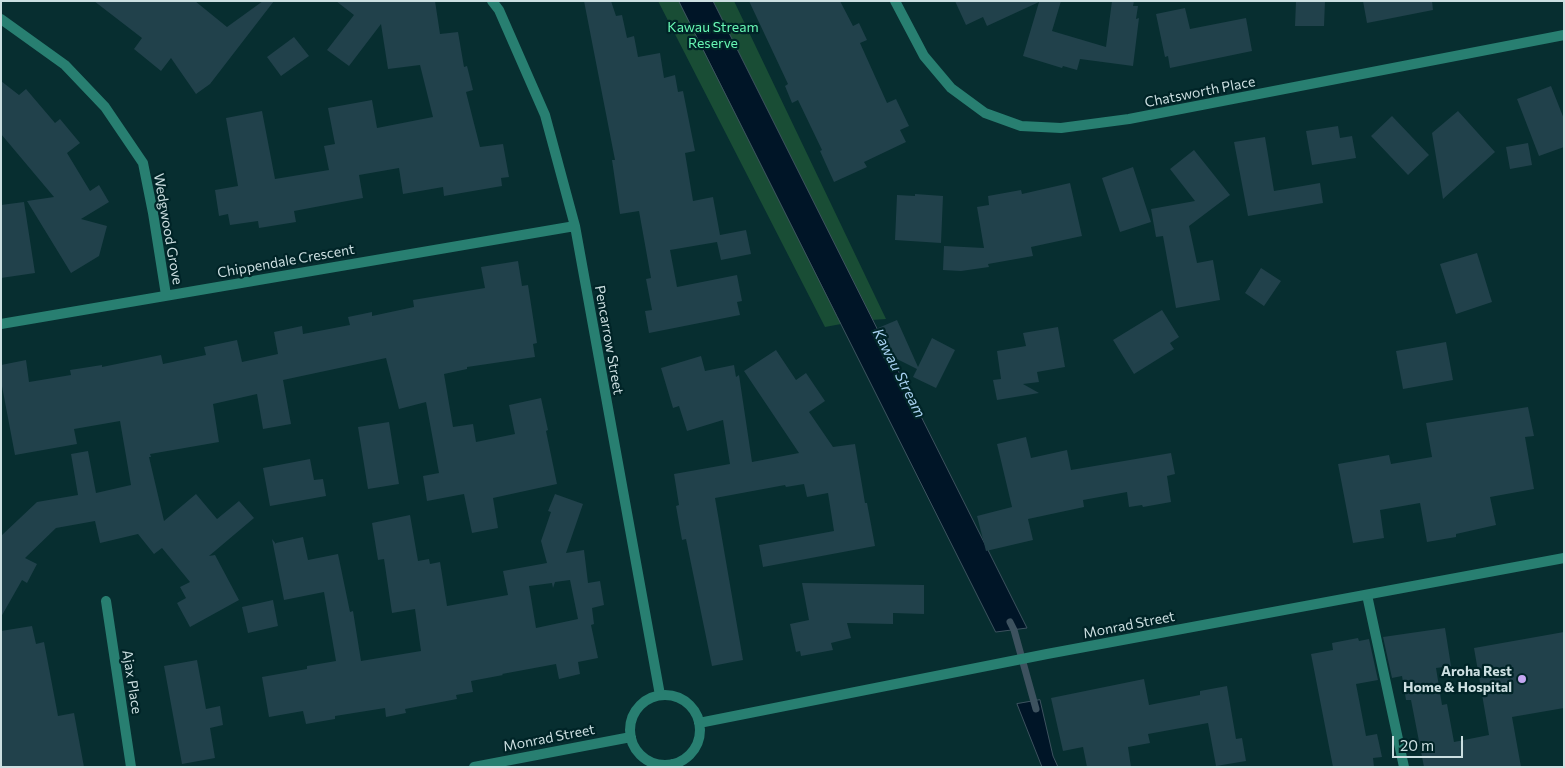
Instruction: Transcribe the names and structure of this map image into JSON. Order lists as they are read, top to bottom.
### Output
{
  "streets": {
    "street": [
      "Chatsworth Place",
      "Wedgwood Grove",
      "Chippendale Crescent",
      "Pencarrow Street",
      "Monrad Street",
      "Ajax Place"
    ]
  },
  "crossings": [
    ["Wedgwood Grove", "Chippendale Crescent"],
    ["Chippendale Crescent", "Pencarrow Street"],
    ["Pencarrow Street", "Monrad Street"]
  ],
  "water": ["Kawau Stream"],
  "parks": ["Kawau Stream Reserve"],
  "places": ["Aroha Rest Home & Hospital"],
  "scale_bar": "20 m"
}
